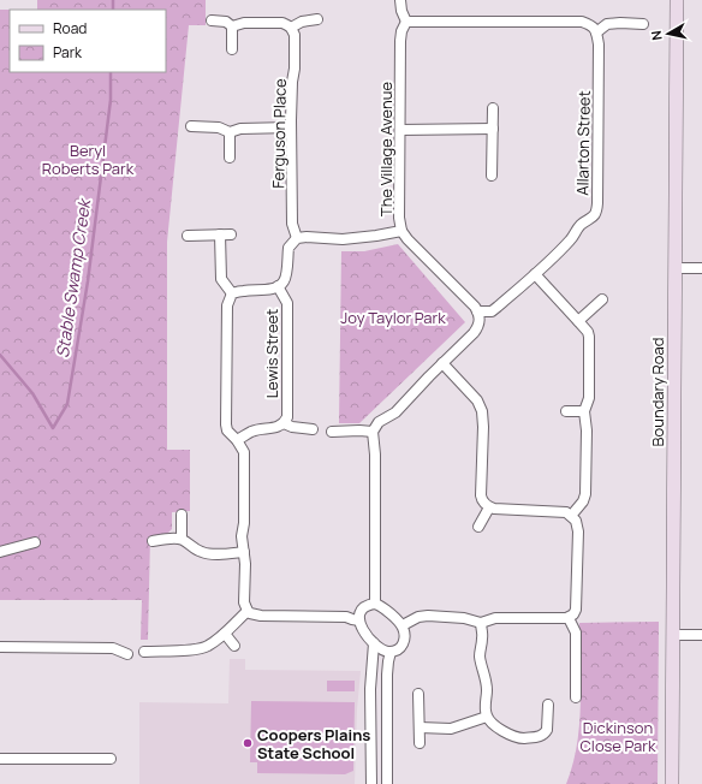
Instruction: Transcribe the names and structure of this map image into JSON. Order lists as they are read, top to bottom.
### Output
{
  "streets": {
    "main road": ["Boundary Road"],
    "street": [
      "Ferguson Place",
      "Allarton Street",
      "The Village Avenue",
      "Lewis Street"
    ]
  },
  "crossings": [
    ["Allarton Street", "The Village Avenue"]
  ],
  "water": ["Stable Swamp Creek"],
  "parks": ["Beryl Roberts Park", "Joy Taylor Park", "Dickinson Close Park"],
  "places": ["Coopers Plains State School"],
  "legend": ["Road", "Park"],
  "north": "left"
}
